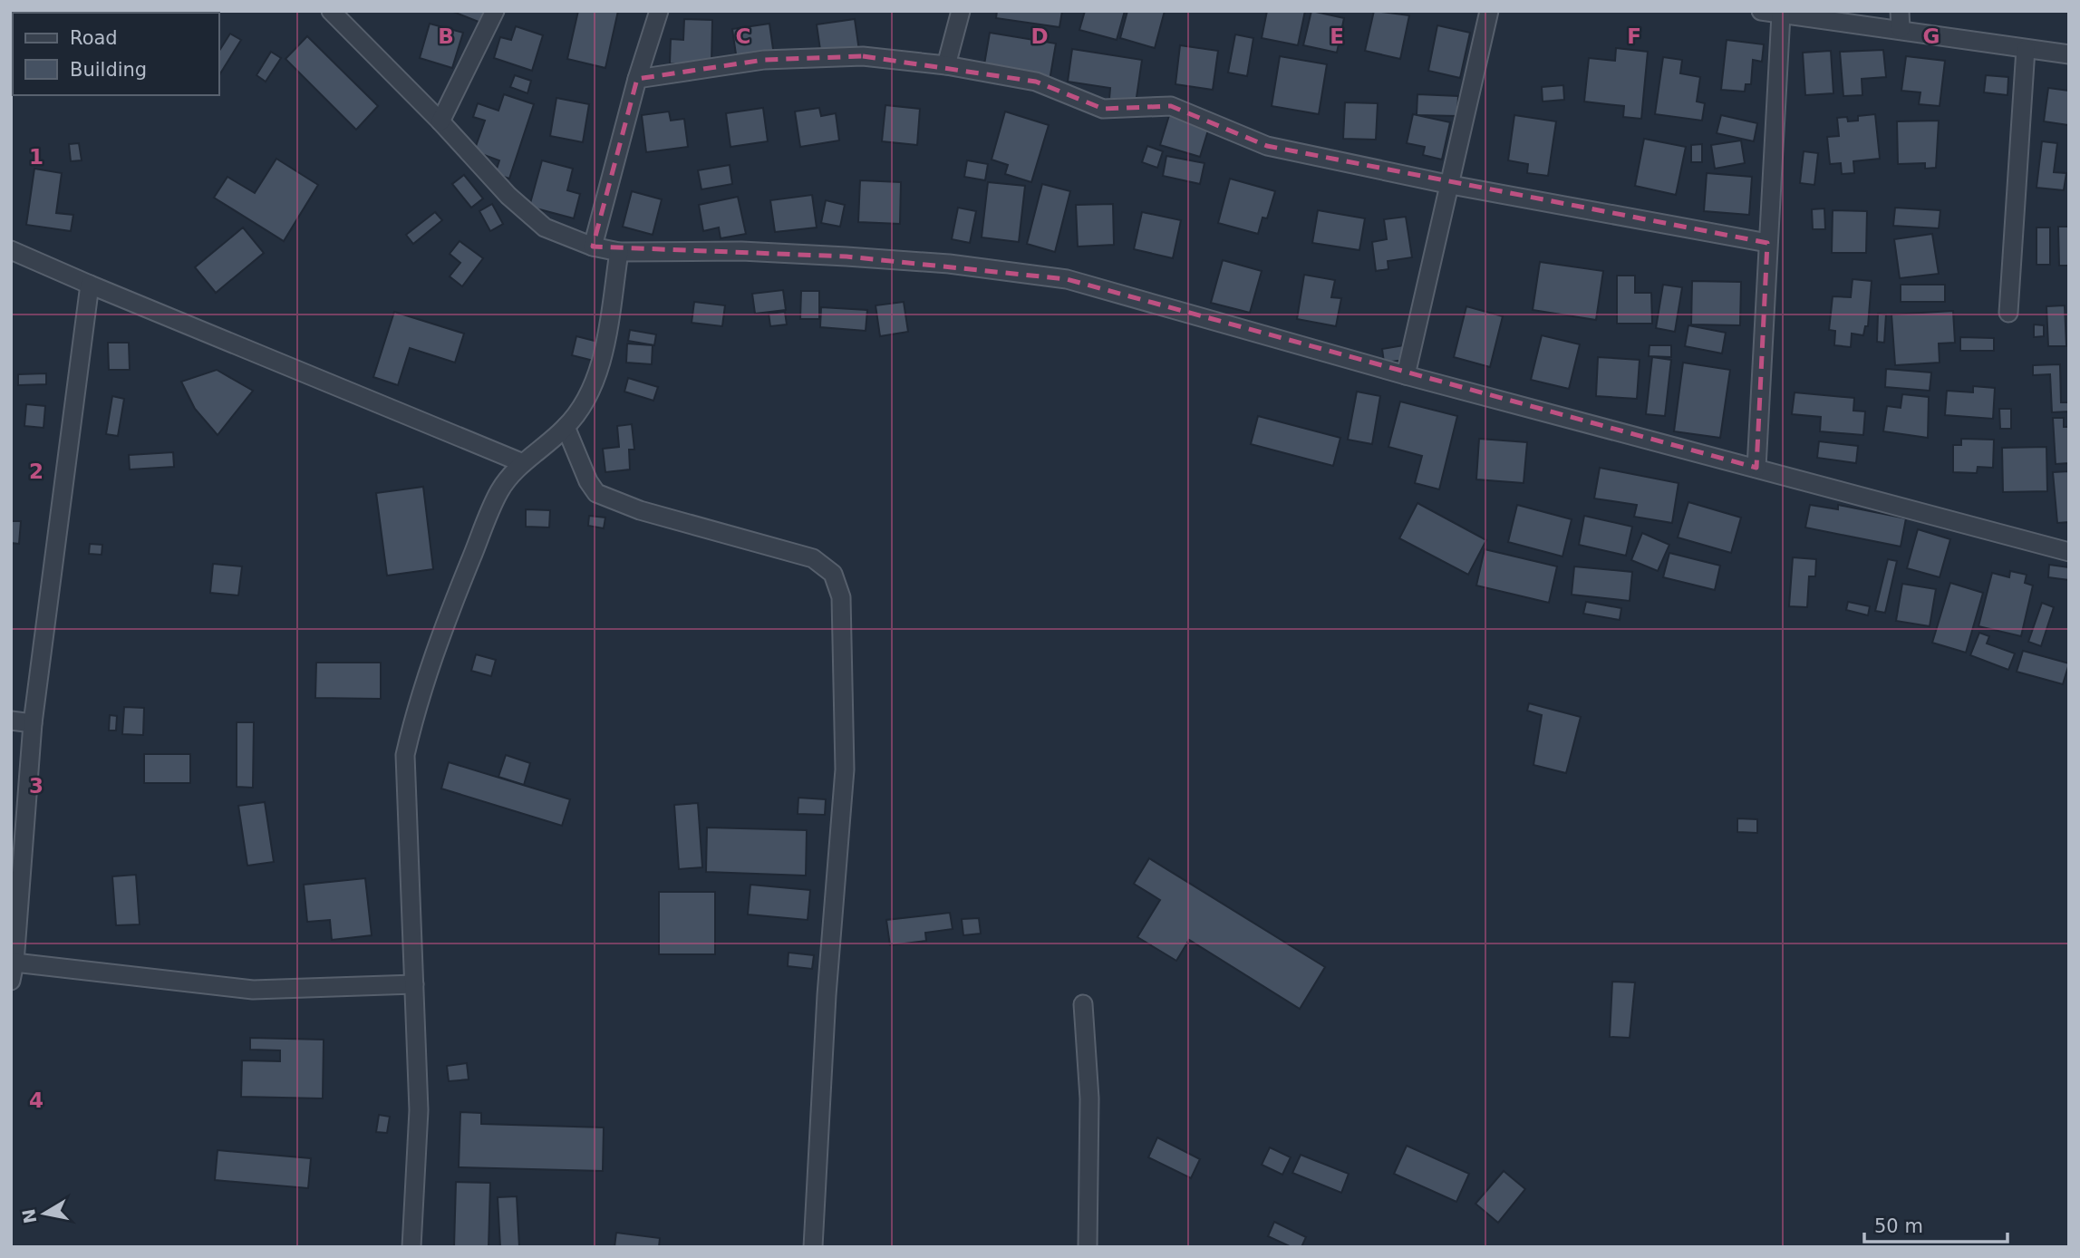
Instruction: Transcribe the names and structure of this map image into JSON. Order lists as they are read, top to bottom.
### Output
{
  "legend": ["Road", "Building"],
  "scale_bar": "50 m",
  "north": "left",
  "grid": {
    "columns": [
      "B",
      "C",
      "D",
      "E",
      "F",
      "G"
    ],
    "rows": [
      "1",
      "2",
      "3",
      "4"
    ]
  }
}
